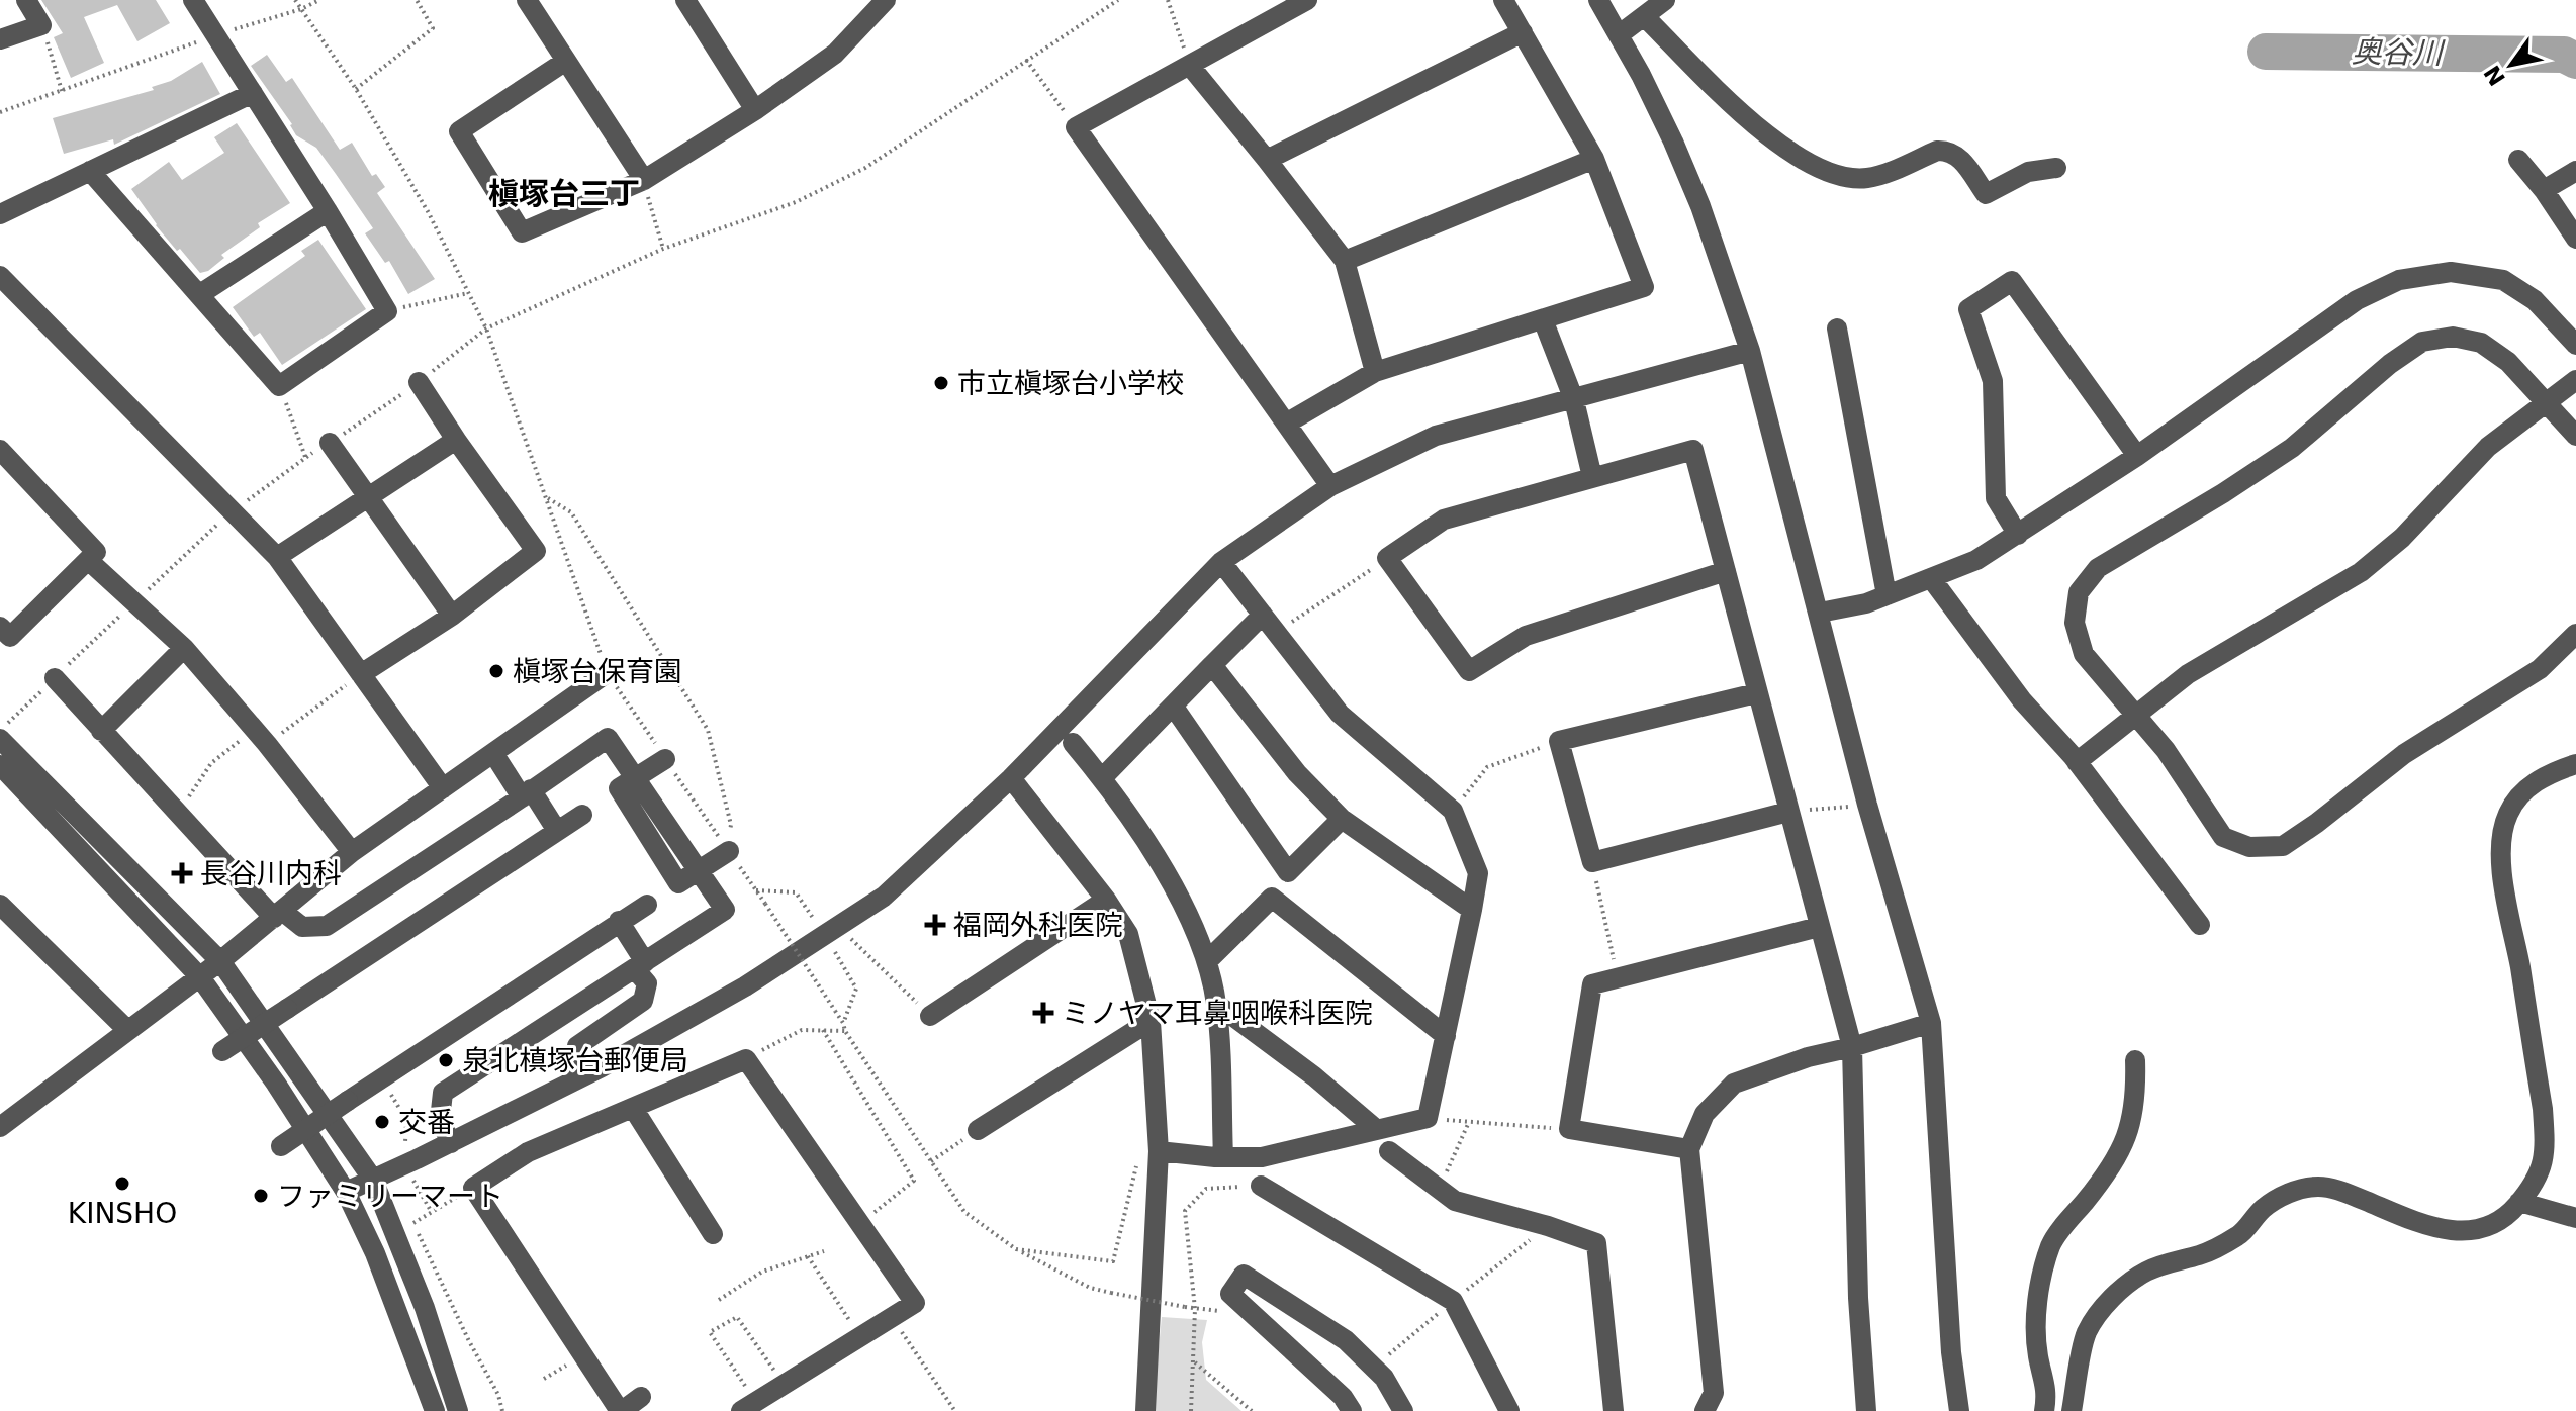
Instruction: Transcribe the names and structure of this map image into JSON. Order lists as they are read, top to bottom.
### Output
{
  "districts": ["槇塚台三丁"],
  "water": ["奥谷川"],
  "places": {
    "other": [
      "市立槇塚台小学校",
      "槇塚台保育園",
      "泉北槙塚台郵便局",
      "交番",
      "KINSHO",
      "ファミリーマート"
    ],
    "health": ["長谷川内科", "福岡外科医院", "ミノヤマ耳鼻咽喉科医院"]
  },
  "north": "bottom left"
}
